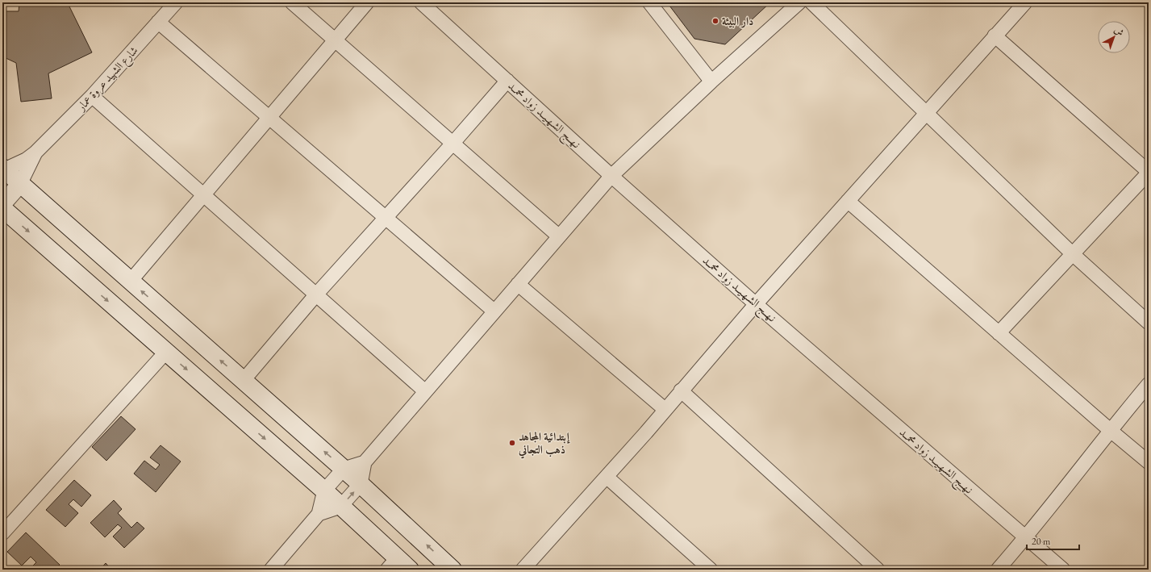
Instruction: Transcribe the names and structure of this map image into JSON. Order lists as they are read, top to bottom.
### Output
{
  "streets": {
    "street": ["شارع الشهيد عروة عمار", "نـهــج الشـهـيــد زواد محمــد"]
  },
  "places": ["دار البيئة", "إبتدائية المجاهد ذهب التجاني"],
  "scale_bar": "20 m",
  "north": "top right"
}
